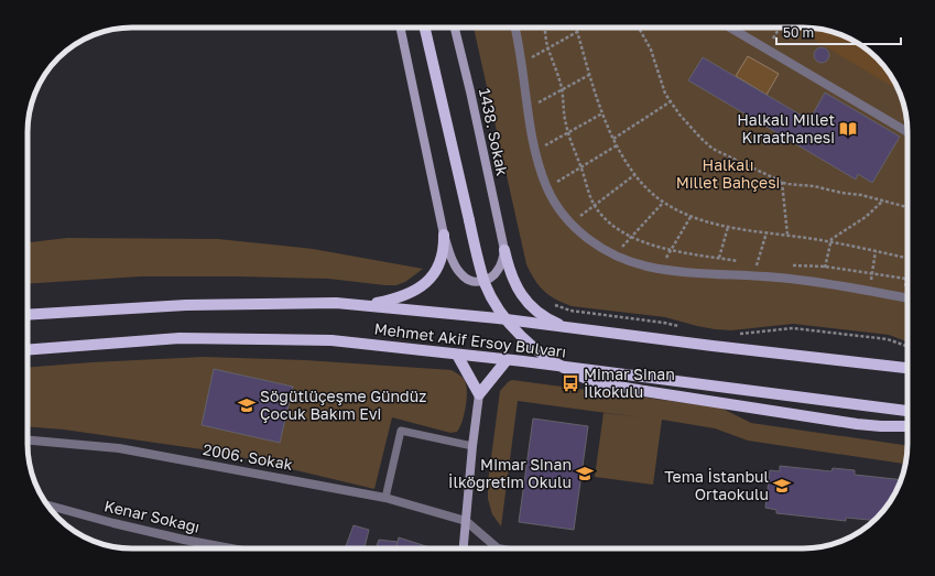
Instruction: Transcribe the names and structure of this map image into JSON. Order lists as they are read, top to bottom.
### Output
{
  "streets": {
    "main road": ["Mehmet Akif Ersoy Bulvarı"],
    "street": ["1438. Sokak", "2006. Sokak", "Kenar Sokağı"]
  },
  "parks": ["Halkalı Millet Bahçesi"],
  "places": {
    "library": ["Halkalı Millet Kıraathanesi"],
    "bus stop": ["Mimar Sinan İlkokulu"],
    "school or university": ["Söğütlüçeşme Gündüz Çocuk Bakım Evi", "Mimar Sinan İlköğretim Okulu", "Tema İstanbul Ortaokulu"]
  },
  "scale_bar": "50 m"
}
